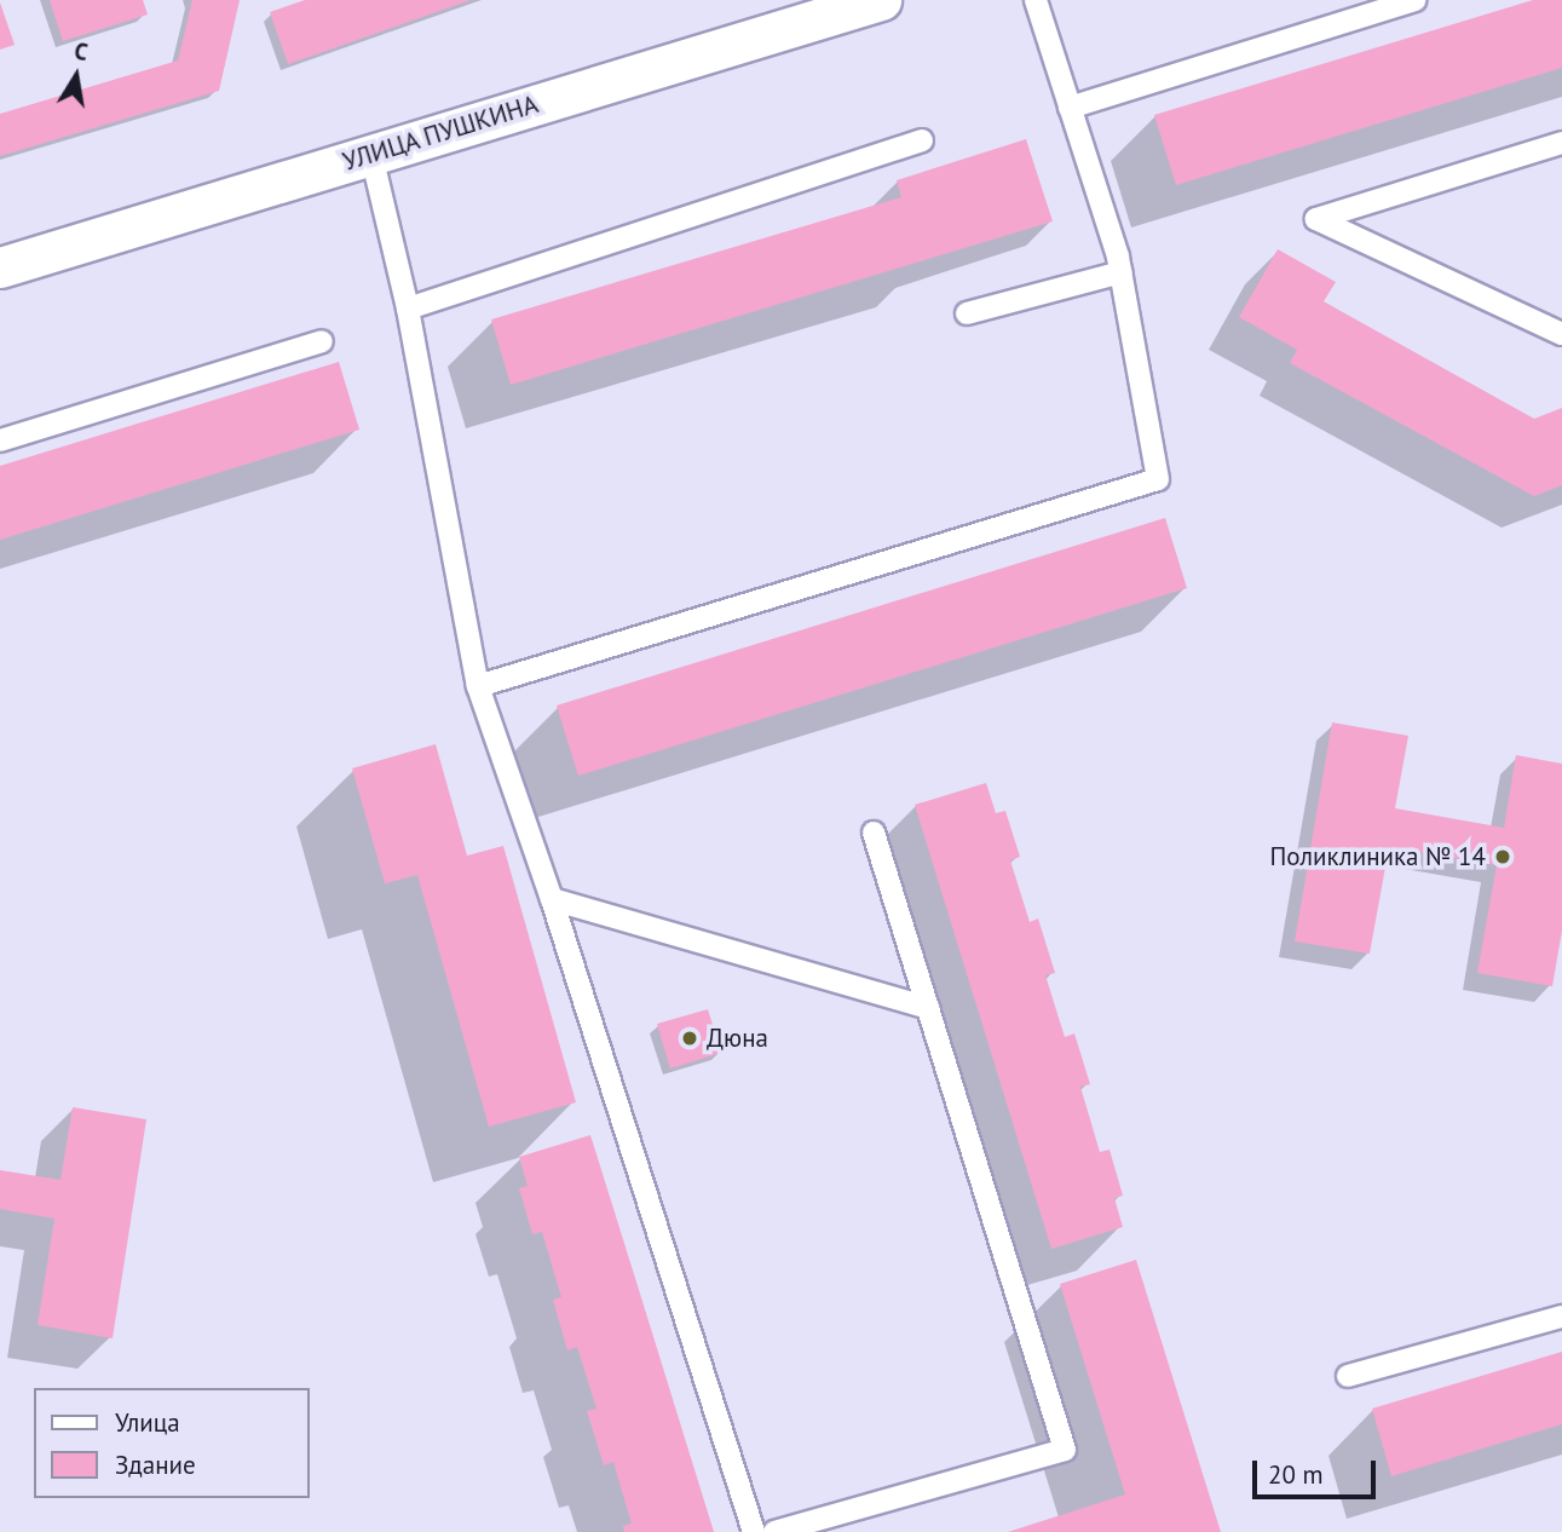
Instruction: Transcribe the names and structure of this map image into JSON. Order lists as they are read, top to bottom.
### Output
{
  "streets": {
    "street": ["УЛИЦА ПУШКИНА"]
  },
  "places": ["Поликлиника № 14", "Дюна"],
  "legend": ["Улица", "Здание"],
  "scale_bar": "20 m",
  "north": "top"
}
